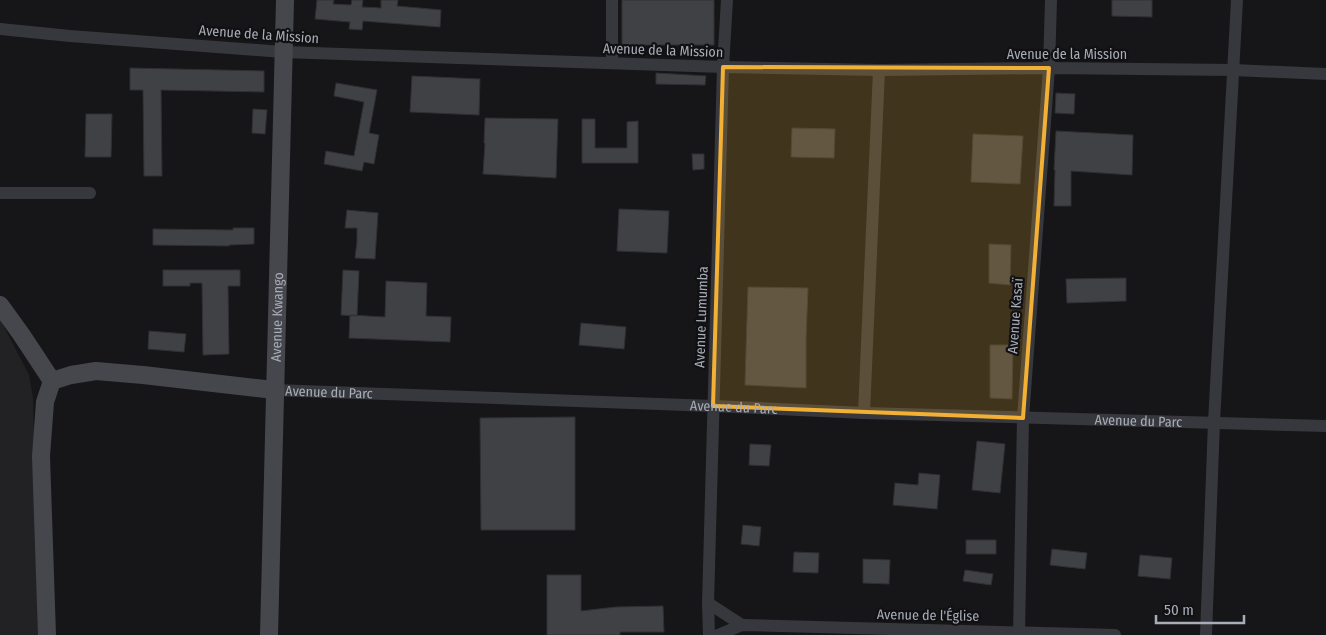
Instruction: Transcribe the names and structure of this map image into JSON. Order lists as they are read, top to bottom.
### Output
{
  "streets": {
    "street": [
      "Avenue de la Mission",
      "Avenue Kasaï",
      "Avenue Kwango",
      "Avenue Lumumba",
      "Avenue du Parc",
      "Avenue de l'Église"
    ]
  },
  "crossings": [
    ["Avenue de la Mission", "Avenue Kasaï"],
    ["Avenue de la Mission", "Avenue Kwango"],
    ["Avenue de la Mission", "Avenue Lumumba"],
    ["Avenue Kasaï", "Avenue du Parc"],
    ["Avenue Kasaï", "Avenue de l'Église"],
    ["Avenue Kwango", "Avenue du Parc"],
    ["Avenue Lumumba", "Avenue du Parc"]
  ],
  "scale_bar": "50 m"
}
